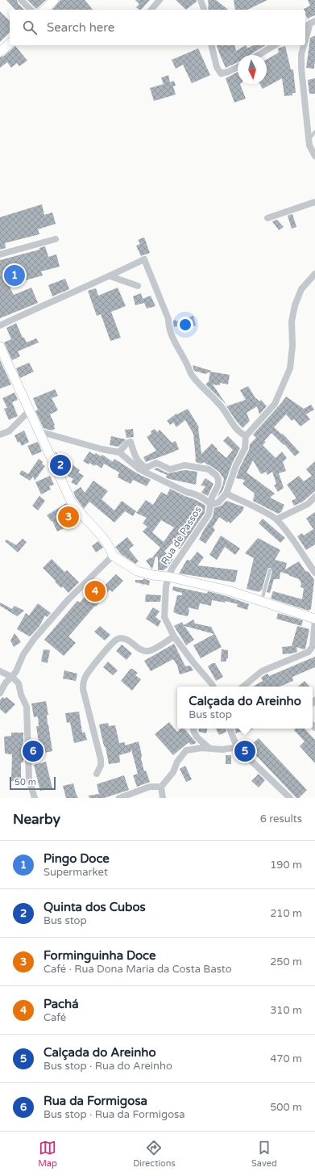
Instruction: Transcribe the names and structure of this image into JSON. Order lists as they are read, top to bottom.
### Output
{
  "streets": {
    "street": ["Rua de Passos"]
  },
  "scale_bar": "50 m",
  "north": "bottom",
  "page": {
    "search": "Search here",
    "pins": [
      "1",
      "2",
      "3",
      "4",
      "5",
      "6"
    ],
    "popup": ["Calçada do Areinho", "Bus stop"],
    "scale": "50 m",
    "heading": ["Nearby", "6 results"],
    "list": [
      {
        "mark": "1",
        "name": "Pingo Doce",
        "note": "Supermarket",
        "value": "190 m"
      },
      {
        "mark": "2",
        "name": "Quinta dos Cubos",
        "note": "Bus stop",
        "value": "210 m"
      },
      {
        "mark": "3",
        "name": "Forminguinha Doce",
        "note": "Café · Rua Dona Maria da Costa Basto",
        "value": "250 m"
      },
      {
        "mark": "4",
        "name": "Pachá",
        "note": "Café",
        "value": "310 m"
      },
      {
        "mark": "5",
        "name": "Calçada do Areinho",
        "note": "Bus stop · Rua do Areinho",
        "value": "470 m"
      },
      {
        "mark": "6",
        "name": "Rua da Formigosa",
        "note": "Bus stop · Rua da Formigosa",
        "value": "500 m"
      }
    ],
    "nav": ["Map", "Directions", "Saved"]
  }
}
